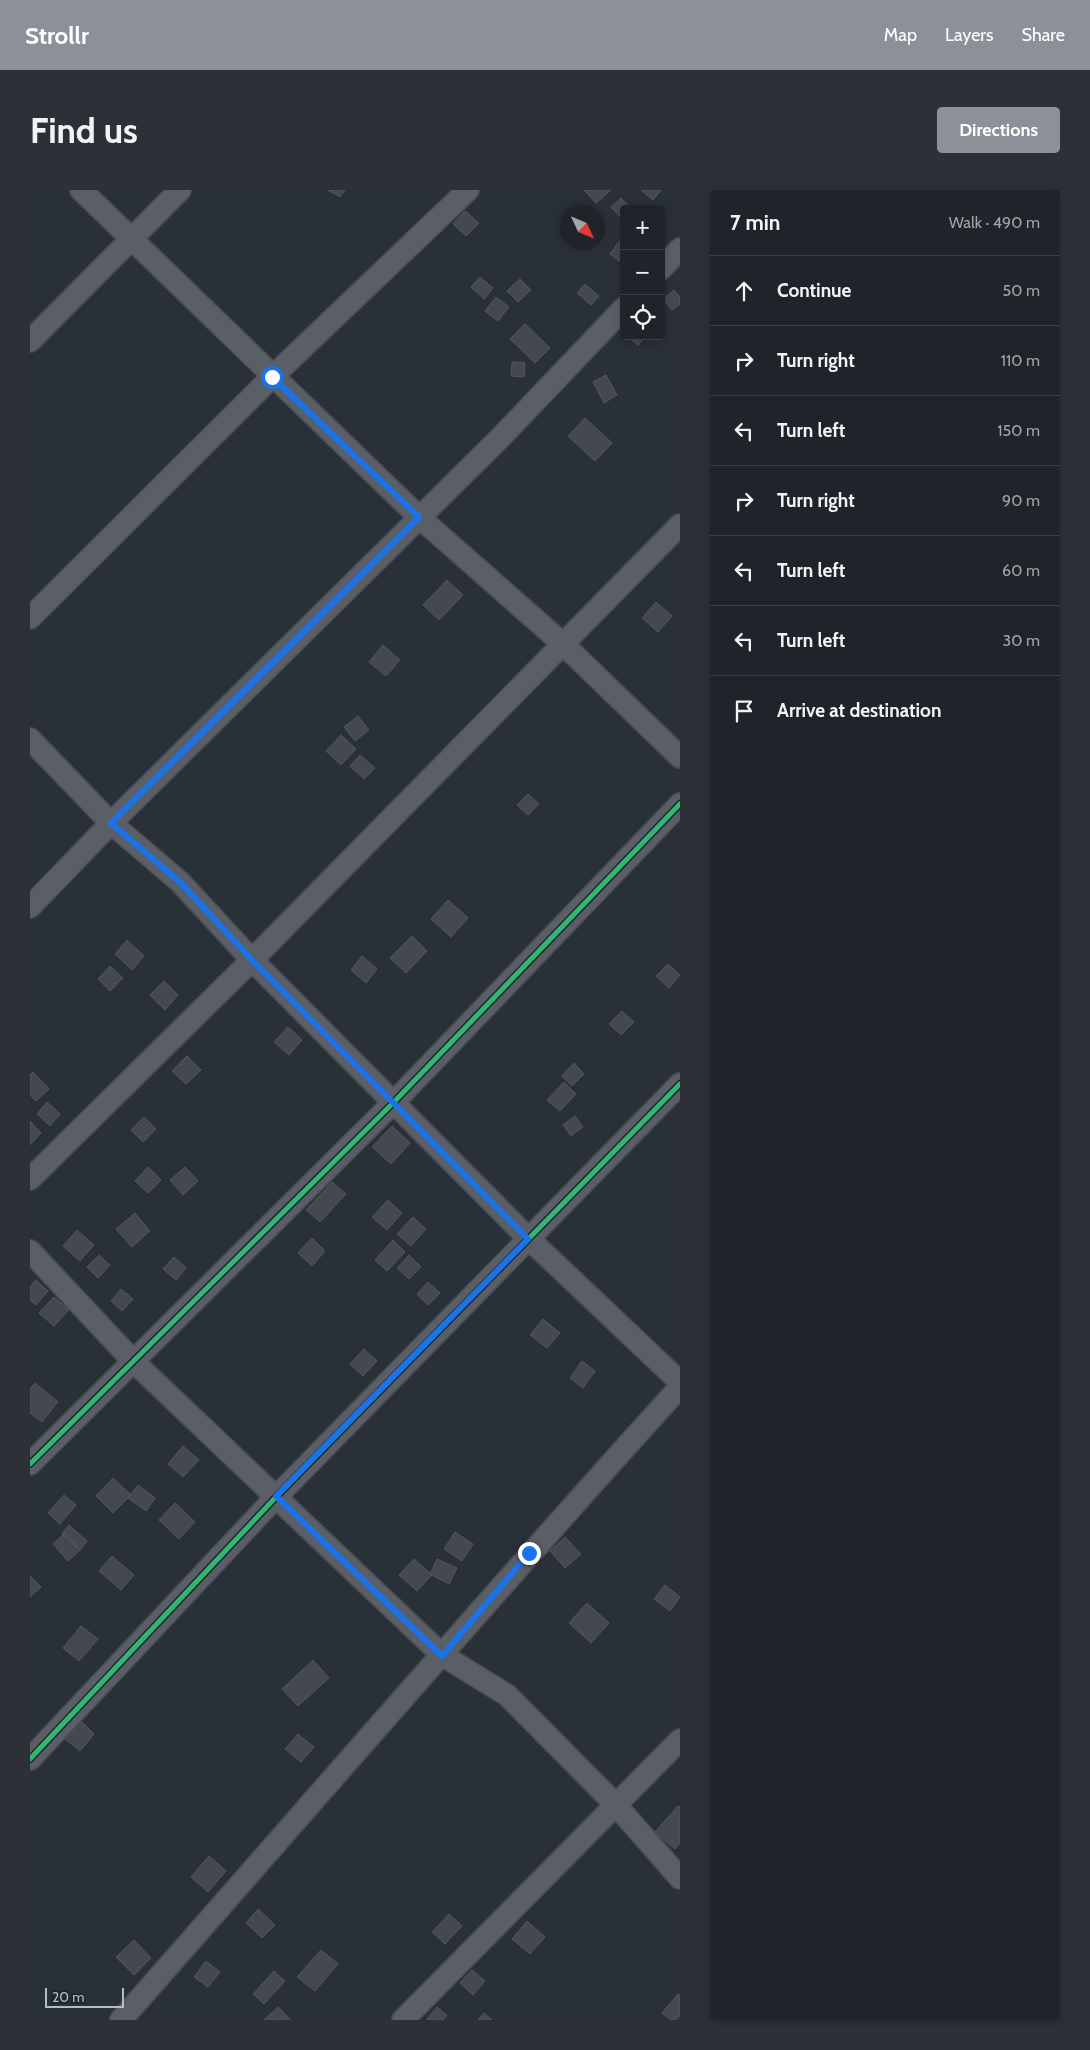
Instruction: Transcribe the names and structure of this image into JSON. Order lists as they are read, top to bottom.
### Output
{
  "scale_bar": "20 m",
  "north": "bottom right",
  "page": {
    "header": "Strollr",
    "nav": ["Map", "Layers", "Share"],
    "buttons": "Directions",
    "title": "Find us",
    "heading": ["7 min", "Walk · 490 m"],
    "map_buttons": ["+", "−"],
    "list": [
      ["Continue", "50 m"],
      ["Turn right", "110 m"],
      ["Turn left", "150 m"],
      ["Turn right", "90 m"],
      ["Turn left", "60 m"],
      ["Turn left", "30 m"],
      "Arrive at destination"
    ],
    "scale": "20 m"
  }
}
